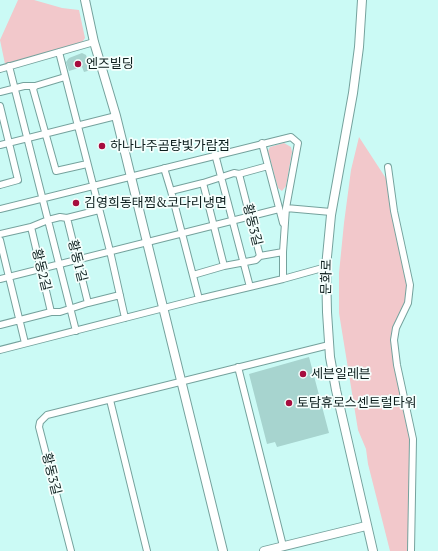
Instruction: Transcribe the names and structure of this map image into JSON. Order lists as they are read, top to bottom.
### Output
{
  "streets": {
    "street": [
      "황동3길",
      "황동1길",
      "황동2길",
      "문화로"
    ]
  },
  "crossings": [
    ["황동3길", "문화로"]
  ],
  "places": [
    "엔즈빌딩",
    "하나나주곰탕빛가람점",
    "김영희동태찜&코다리냉면",
    "세븐일레븐",
    "토담휴로스센트럴타워"
  ]
}
